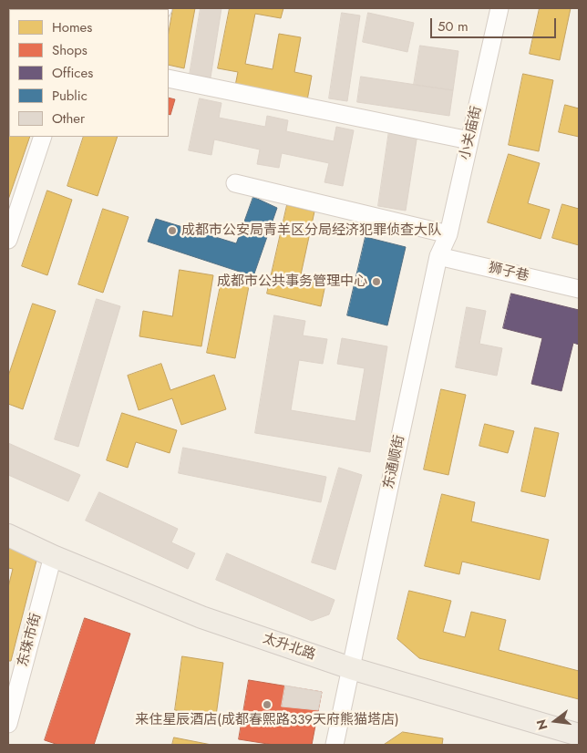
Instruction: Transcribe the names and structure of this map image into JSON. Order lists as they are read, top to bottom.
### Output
{
  "streets": {
    "main road": ["太升北路"],
    "street": [
      "小关庙街",
      "狮子巷",
      "东通顺街",
      "东珠市街"
    ]
  },
  "crossings": [
    ["小关庙街", "狮子巷"],
    ["小关庙街", "东通顺街"],
    ["狮子巷", "东通顺街"],
    ["东通顺街", "太升北路"],
    ["东珠市街", "太升北路"]
  ],
  "places": ["成都市公安局青羊区分局经济犯罪侦查大队", "成都市公共事务管理中心", "来住星辰酒店(成都春熙路339天府熊猫塔店)"],
  "legend": [
    "Homes",
    "Shops",
    "Offices",
    "Public",
    "Other"
  ],
  "scale_bar": "50 m",
  "north": "left"
}
